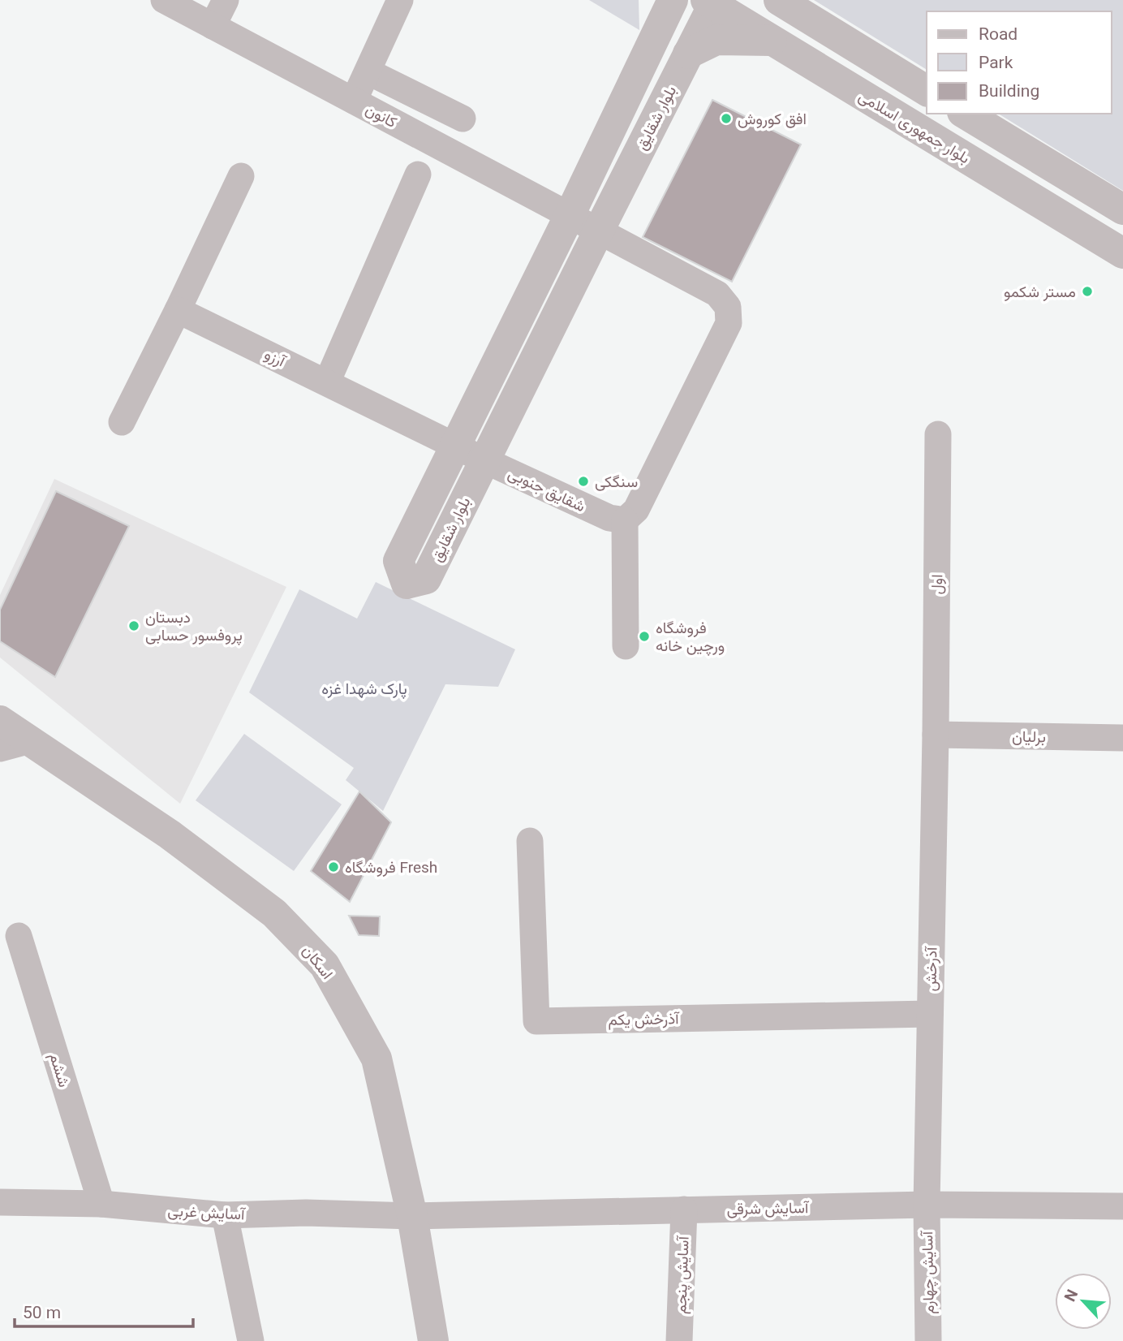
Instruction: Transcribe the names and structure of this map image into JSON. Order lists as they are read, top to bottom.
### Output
{
  "streets": {
    "street": [
      "کانون",
      "بلوار شقایق",
      "بلوار جمهوری اسلامی",
      "آرزو",
      "شقایق جنوبی",
      "اول",
      "برلیان",
      "اسکان",
      "آذرخش",
      "آذرخش یکم",
      "ششم",
      "آسایش شرقی",
      "آسایش غربی",
      "آسایش چهارم",
      "آسایش پنجم"
    ]
  },
  "crossings": [
    ["کانون", "بلوار شقایق"],
    ["بلوار شقایق", "بلوار جمهوری اسلامی"],
    ["بلوار شقایق", "آرزو"],
    ["بلوار شقایق", "شقایق جنوبی"],
    ["آرزو", "شقایق جنوبی"],
    ["اول", "برلیان"],
    ["اول", "آذرخش"],
    ["برلیان", "آذرخش"],
    ["اسکان", "آسایش شرقی"],
    ["اسکان", "آسایش غربی"],
    ["آذرخش", "آذرخش یکم"],
    ["آذرخش", "آسایش شرقی"],
    ["آذرخش", "آسایش چهارم"],
    ["ششم", "آسایش غربی"],
    ["آسایش شرقی", "آسایش غربی"],
    ["آسایش شرقی", "آسایش چهارم"],
    ["آسایش شرقی", "آسایش پنجم"]
  ],
  "parks": ["پارک شهدا غزه"],
  "places": [
    "افق کوروش",
    "مستر شکمو",
    "سنگکی",
    "دبستان پروفسور حسابی",
    "فروشگاه ورچین خانه",
    "فروشگاه Fresh"
  ],
  "legend": ["Road", "Park", "Building"],
  "scale_bar": "50 m",
  "north": "top left"
}
